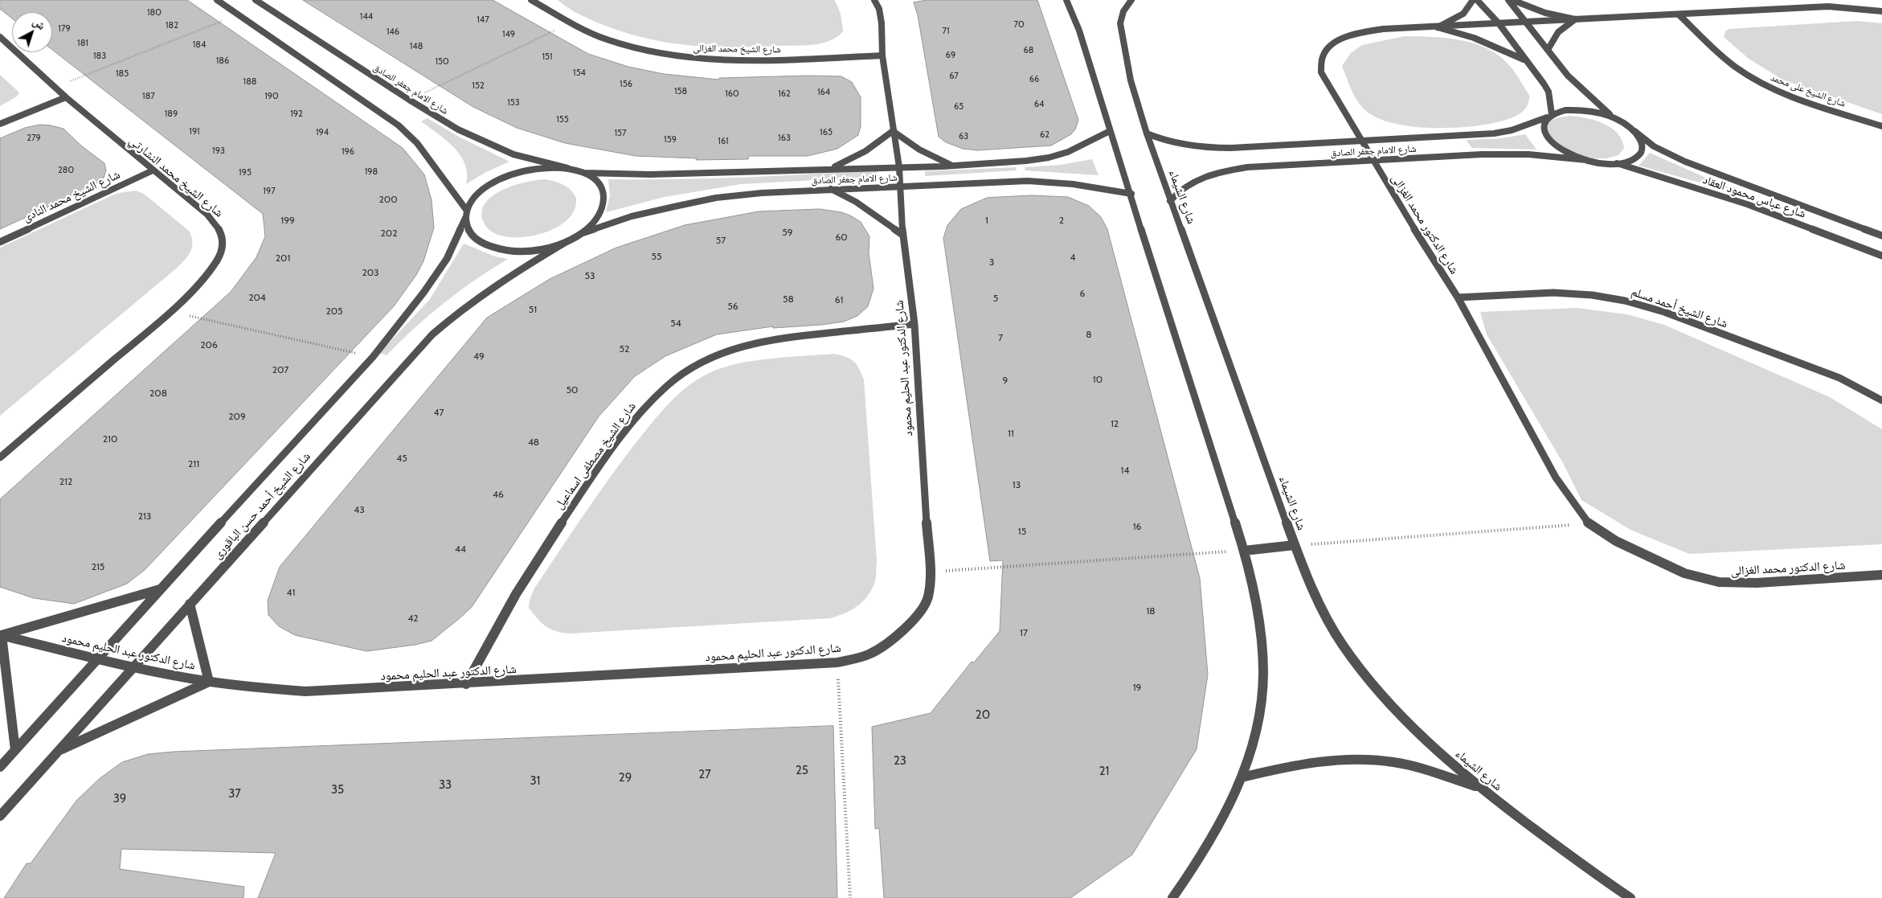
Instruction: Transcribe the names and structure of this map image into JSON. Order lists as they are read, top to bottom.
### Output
{
  "streets": {
    "street": [
      "شارع الشيخ محمد الغزالى",
      "شارع الامام جعفر الصادق",
      "شارع الشيخ على محمد",
      "شارع الشيخ محمد النشارتي",
      "شارع الشيخ محمد النادى",
      "شارع الشيماء",
      "شارع عباس محمود العقاد",
      "شارع الدكتور محمد الغزالى",
      "شارع الشيخ أحمد مسلم",
      "شارع الدكتور عبد الحليم محمود",
      "شارع الشيخ مصطفى اسماعيل",
      "شارع الشيخ أحمد حسن الباقورى"
    ]
  },
  "crossings": [
    ["شارع الشيخ محمد الغزالى", "شارع الدكتور عبد الحليم محمود"],
    ["شارع الامام جعفر الصادق", "شارع الشيماء"],
    ["شارع الامام جعفر الصادق", "شارع عباس محمود العقاد"],
    ["شارع الامام جعفر الصادق", "شارع الدكتور محمد الغزالى"],
    ["شارع الامام جعفر الصادق", "شارع الدكتور عبد الحليم محمود"],
    ["شارع الامام جعفر الصادق", "شارع الشيخ أحمد حسن الباقورى"],
    ["شارع الشيخ على محمد", "شارع الدكتور محمد الغزالى"],
    ["شارع الشيخ محمد النشارتي", "شارع الشيخ محمد النادى"],
    ["شارع الدكتور محمد الغزالى", "شارع الشيخ أحمد مسلم"],
    ["شارع الدكتور عبد الحليم محمود", "شارع الشيخ مصطفى اسماعيل"],
    ["شارع الدكتور عبد الحليم محمود", "شارع الشيخ أحمد حسن الباقورى"]
  ],
  "house_numbers": [
    "180",
    "144",
    "147",
    "70",
    "182",
    "179",
    "71",
    "146",
    "149",
    "181",
    "184",
    "148",
    "68",
    "69",
    "183",
    "151",
    "186",
    "150",
    "154",
    "185",
    "67",
    "66",
    "188",
    "156",
    "152",
    "158",
    "164",
    "160",
    "162",
    "187",
    "190",
    "153",
    "64",
    "65",
    "189",
    "192",
    "155",
    "191",
    "194",
    "165",
    "157",
    "62",
    "63",
    "279",
    "163",
    "159",
    "161",
    "193",
    "196",
    "280",
    "198",
    "195",
    "197",
    "200",
    "199",
    "1",
    "2",
    "59",
    "202",
    "60",
    "57",
    "55",
    "4",
    "201",
    "3",
    "203",
    "53",
    "6",
    "204",
    "5",
    "58",
    "61",
    "56",
    "51",
    "205",
    "54",
    "8",
    "7",
    "206",
    "52",
    "49",
    "207",
    "10",
    "9",
    "50",
    "208",
    "47",
    "209",
    "12",
    "11",
    "210",
    "48",
    "45",
    "211",
    "14",
    "212",
    "13",
    "46",
    "43",
    "213",
    "16",
    "15",
    "44",
    "215",
    "41",
    "18",
    "42",
    "17",
    "19",
    "20",
    "23",
    "25",
    "21",
    "27",
    "29",
    "31",
    "33",
    "35",
    "37",
    "39"
  ],
  "north": "top right"
}
